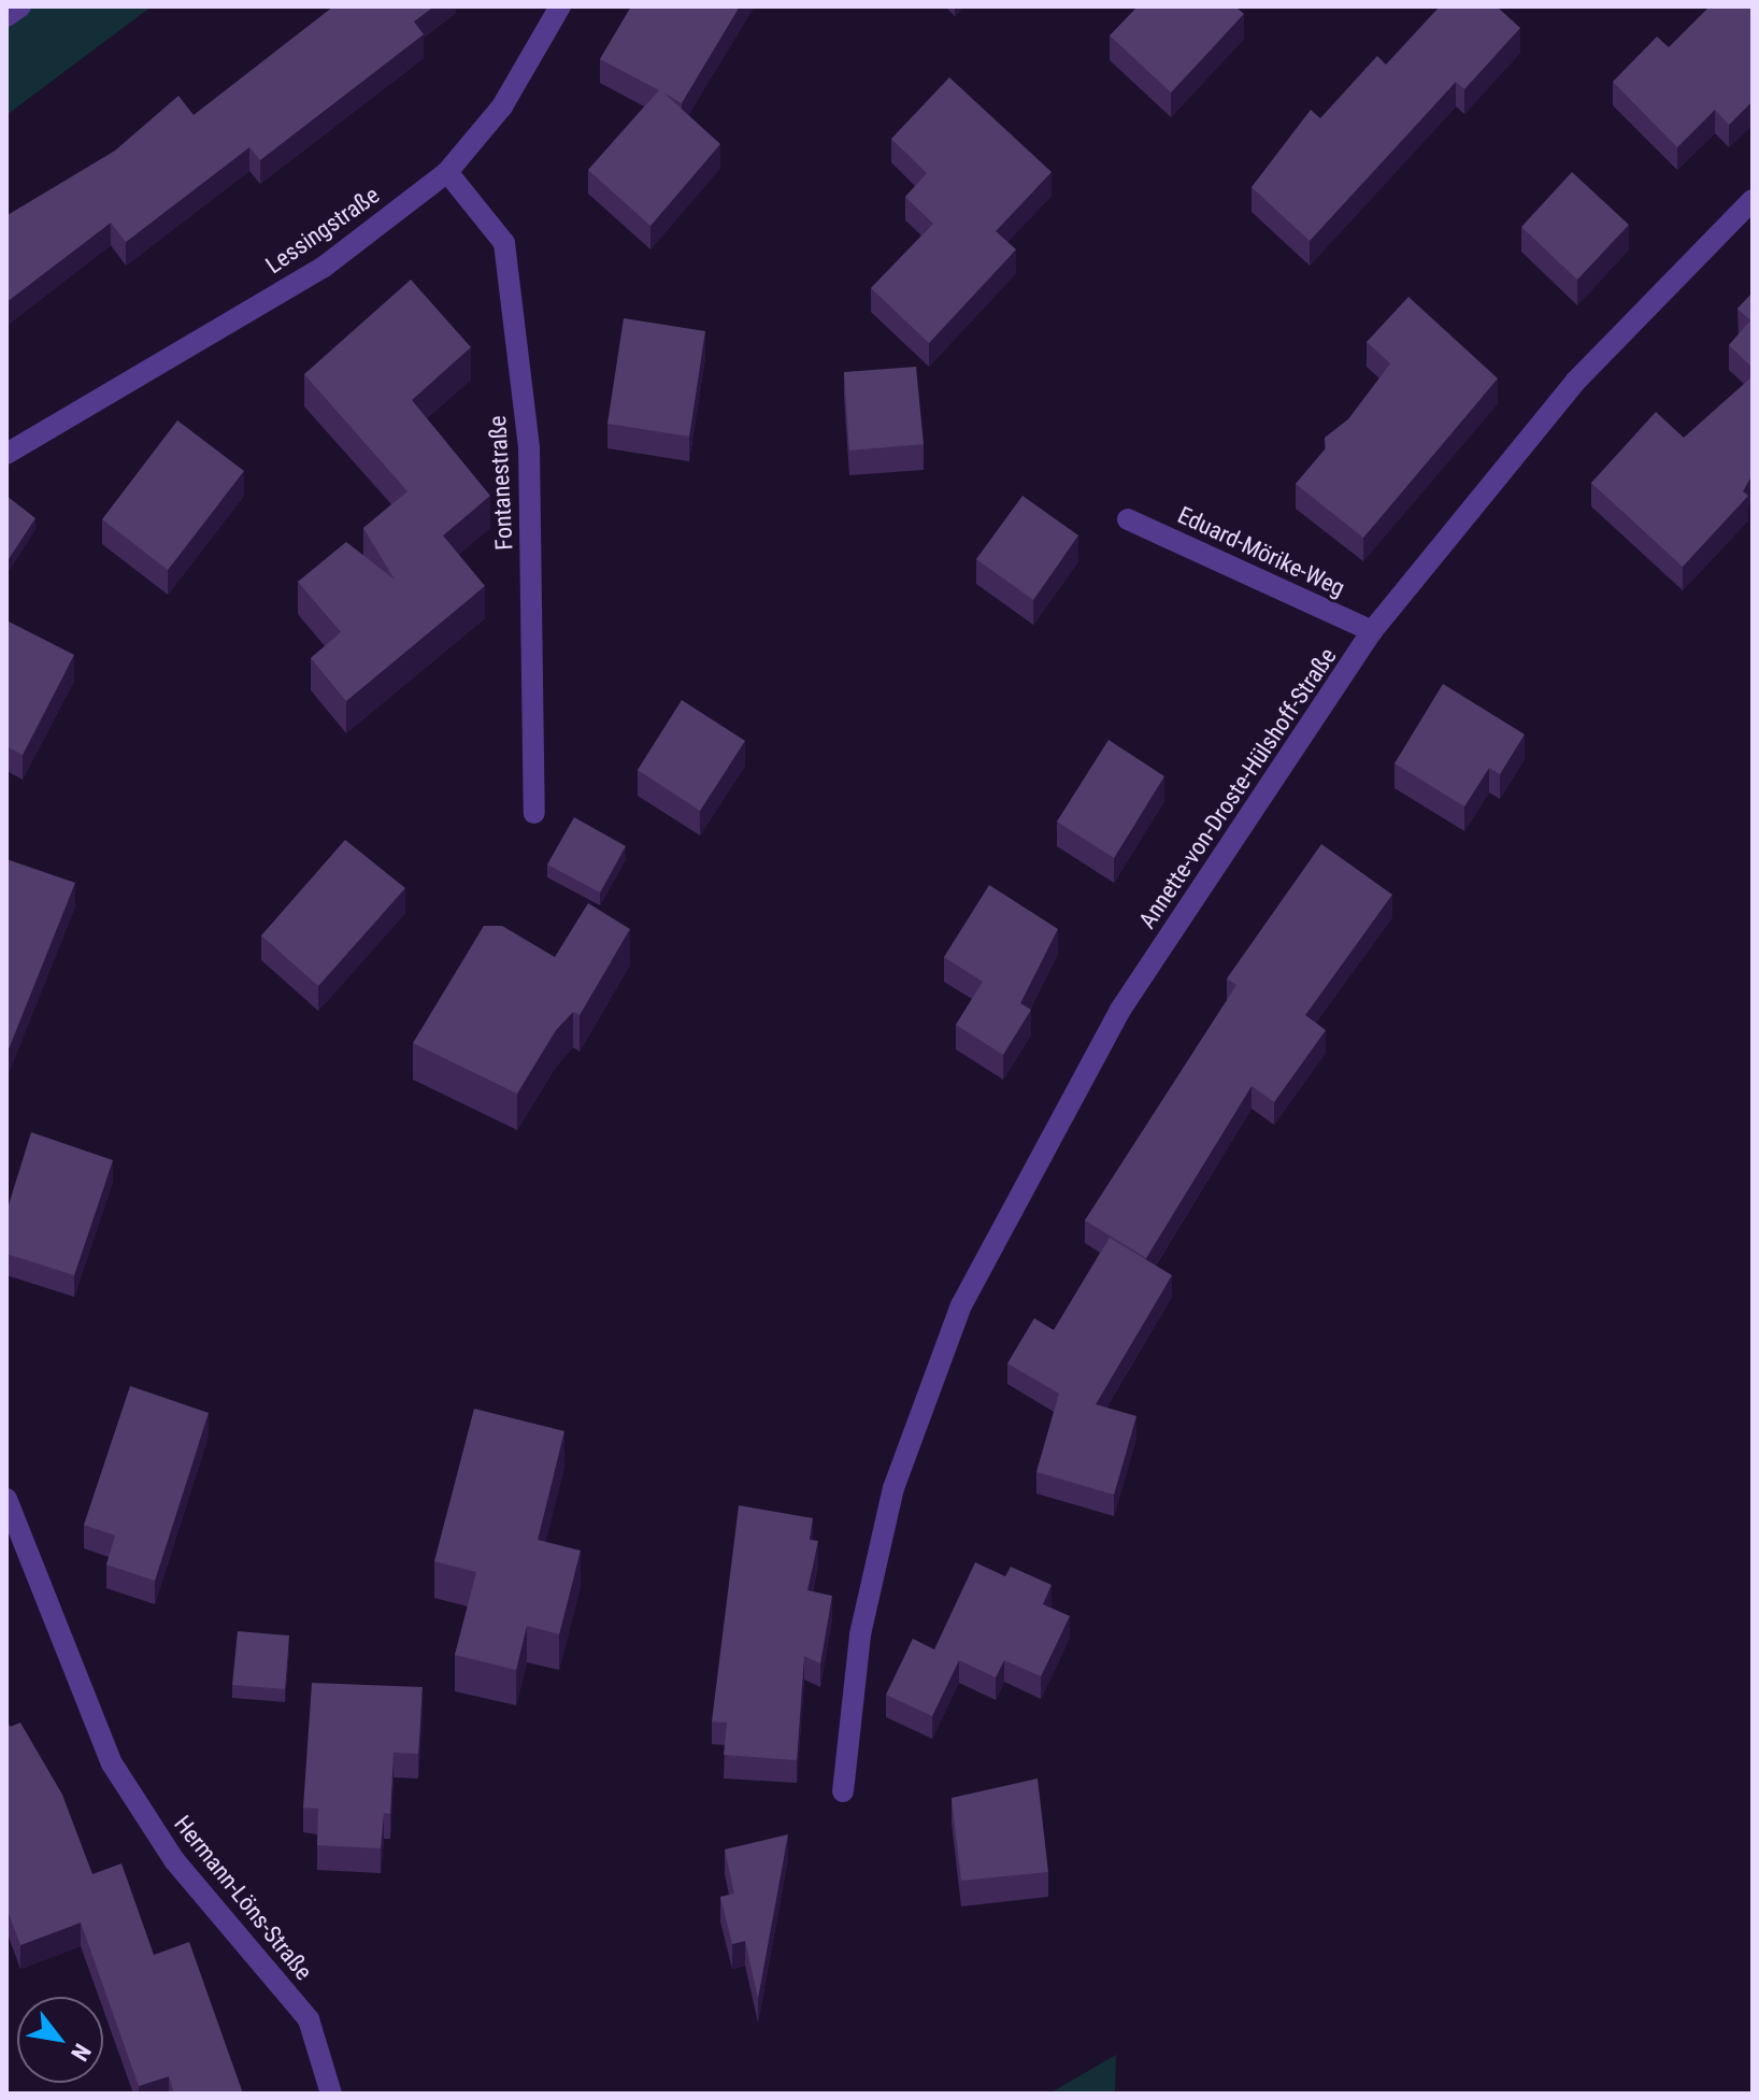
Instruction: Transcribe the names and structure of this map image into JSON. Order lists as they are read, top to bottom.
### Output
{
  "streets": {
    "street": [
      "Lessingstraße",
      "Fontanestraße",
      "Eduard-Mörike-Weg",
      "Annette-von-Droste-Hülshoff-Straße",
      "Hermann-Löns-Straße"
    ]
  },
  "crossings": [
    ["Lessingstraße", "Fontanestraße"],
    ["Eduard-Mörike-Weg", "Annette-von-Droste-Hülshoff-Straße"]
  ],
  "north": "bottom right"
}
